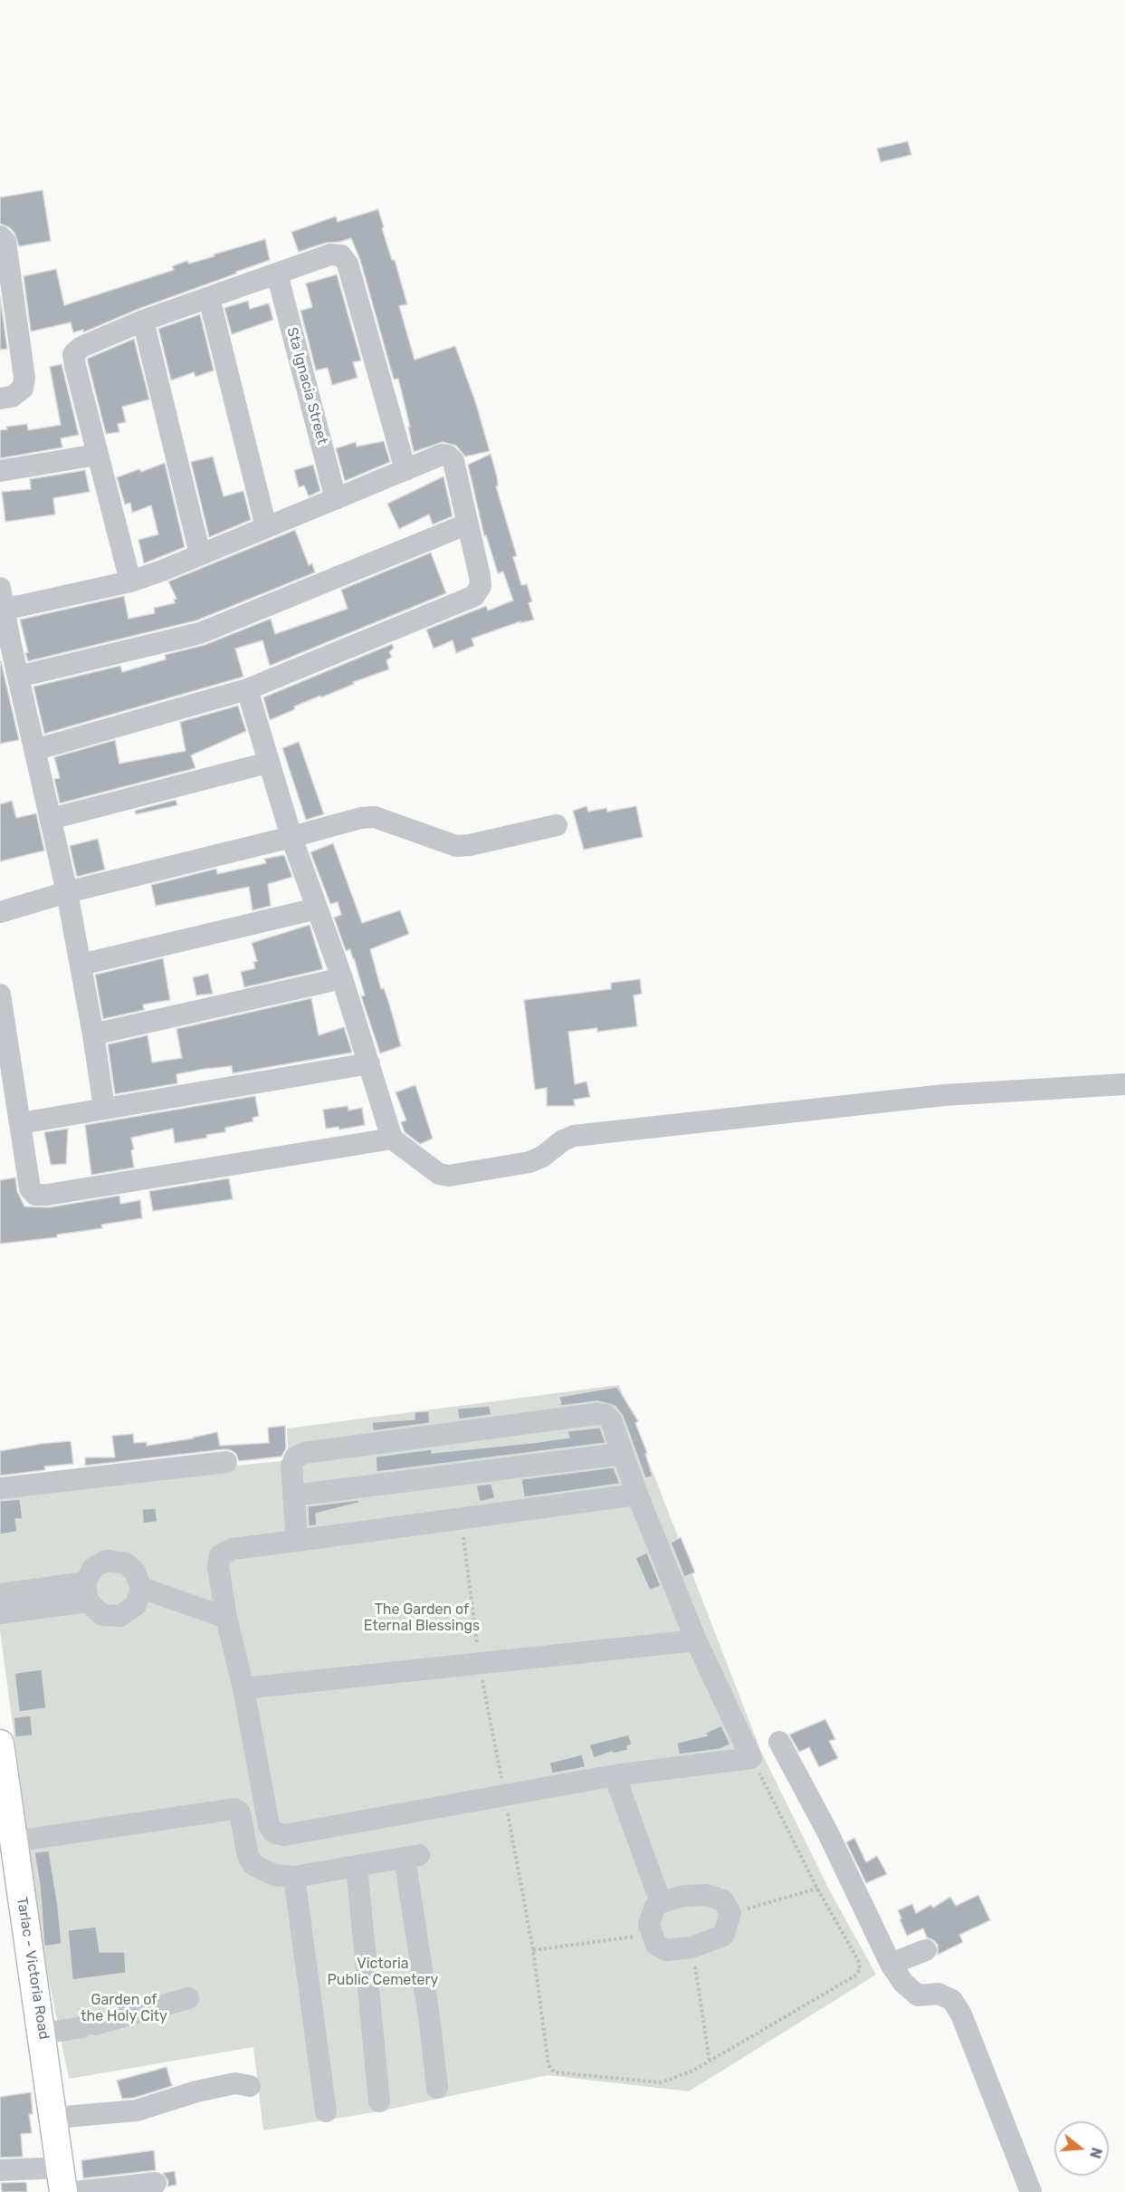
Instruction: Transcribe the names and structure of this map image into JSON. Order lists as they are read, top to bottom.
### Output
{
  "streets": {
    "main road": ["Tarlac - Victoria Road"],
    "street": ["Sta Ignacia Street"]
  },
  "parks": ["The Garden of Eternal Blessings", "Victoria Public Cemetery", "Garden of the Holy City"],
  "north": "right"
}
